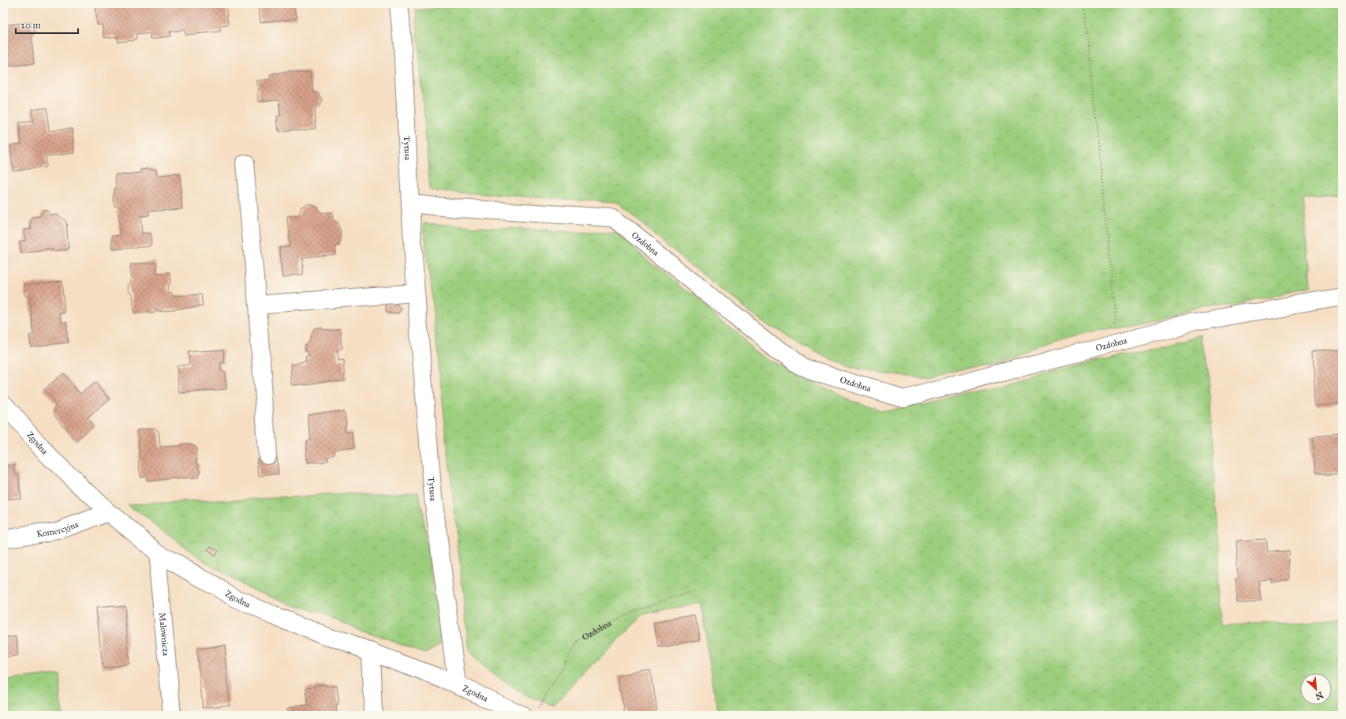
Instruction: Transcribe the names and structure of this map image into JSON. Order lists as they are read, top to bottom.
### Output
{
  "streets": {
    "street": [
      "Tytusa",
      "Ozdobna",
      "Zgodna",
      "Komercyjna",
      "Malownicza"
    ]
  },
  "crossings": [
    ["Tytusa", "Ozdobna"],
    ["Tytusa", "Zgodna"],
    ["Zgodna", "Komercyjna"],
    ["Zgodna", "Malownicza"]
  ],
  "scale_bar": "20 m",
  "north": "bottom right"
}
